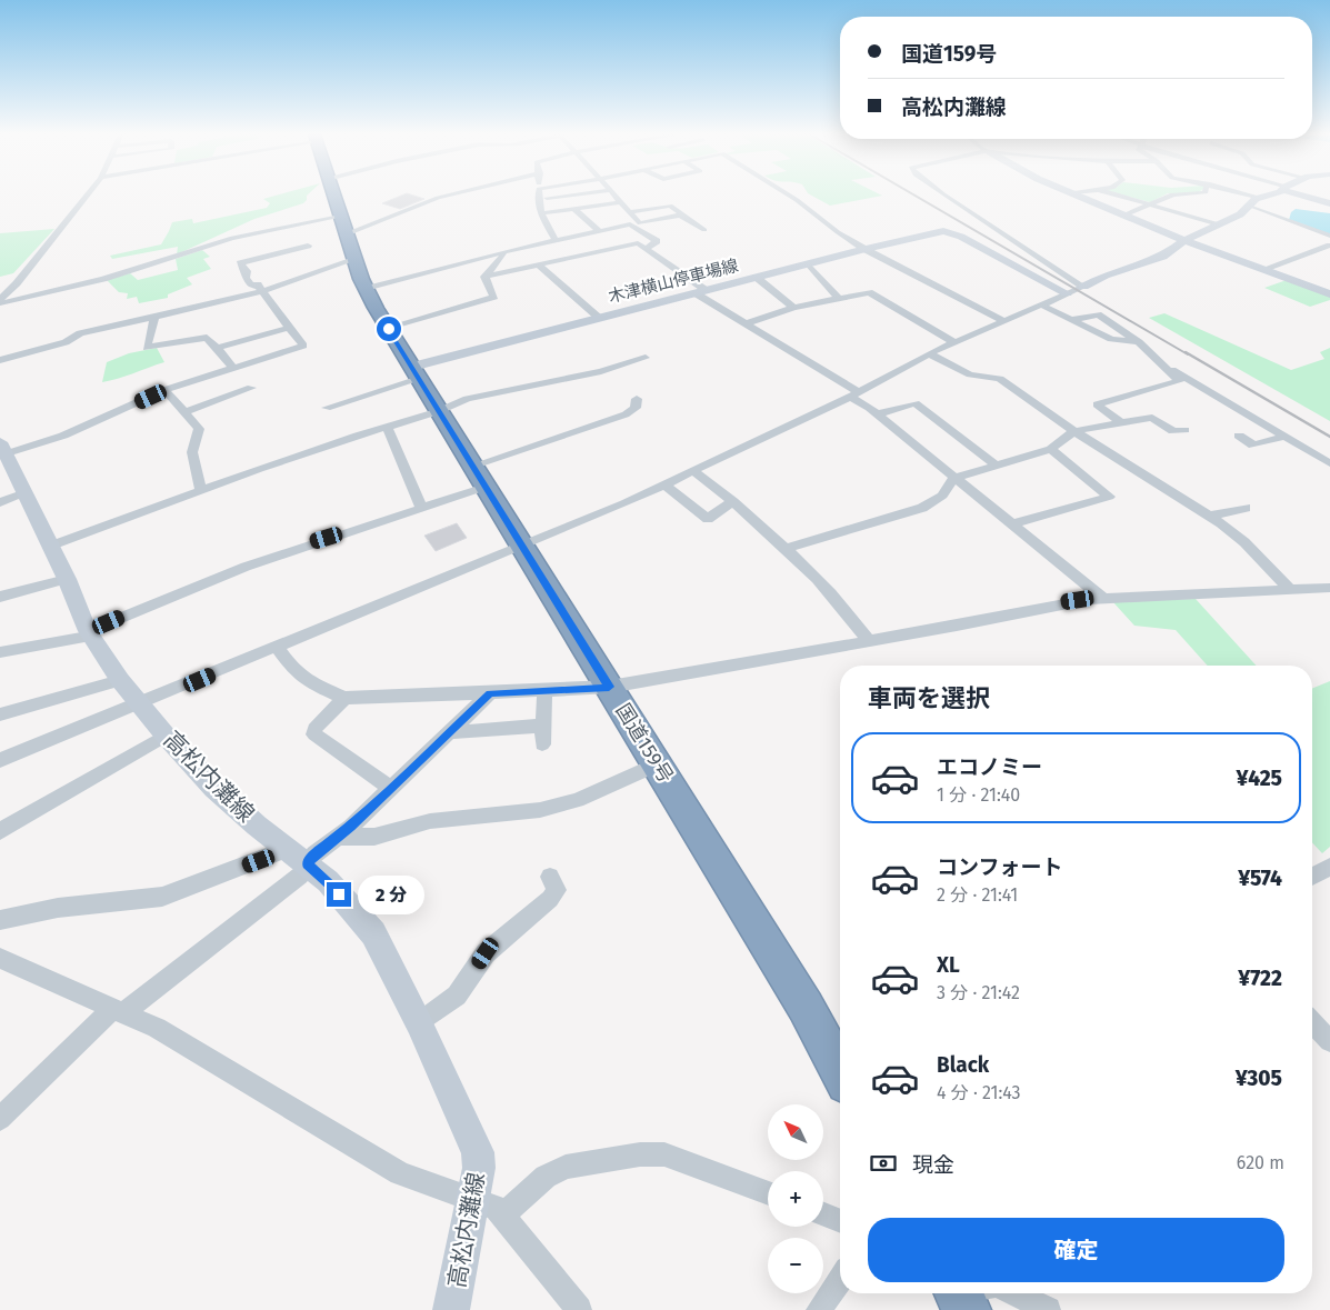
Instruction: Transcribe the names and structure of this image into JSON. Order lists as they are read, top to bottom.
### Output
{
  "streets": {
    "highway": ["国道159号"],
    "main road": ["木津横山停車場線", "高松内灘線"]
  },
  "crossings": [
    ["木津横山停車場線", "国道159号"]
  ],
  "north": "top left",
  "page": {
    "banner": ["国道159号", "高松内灘線"],
    "heading": "車両を選択",
    "list": [
      {
        "name": "エコノミー",
        "note": "1 分 · 21:40",
        "value": "¥425"
      },
      {
        "name": "コンフォート",
        "note": "2 分 · 21:41",
        "value": "¥574"
      },
      {
        "name": "XL",
        "note": "3 分 · 21:42",
        "value": "¥722"
      },
      {
        "name": "Black",
        "note": "4 分 · 21:43",
        "value": "¥305"
      }
    ],
    "bubble": "2 分",
    "map_buttons": ["+", "−"],
    "pay": ["現金", "620 m"],
    "buttons": "確定"
  }
}
